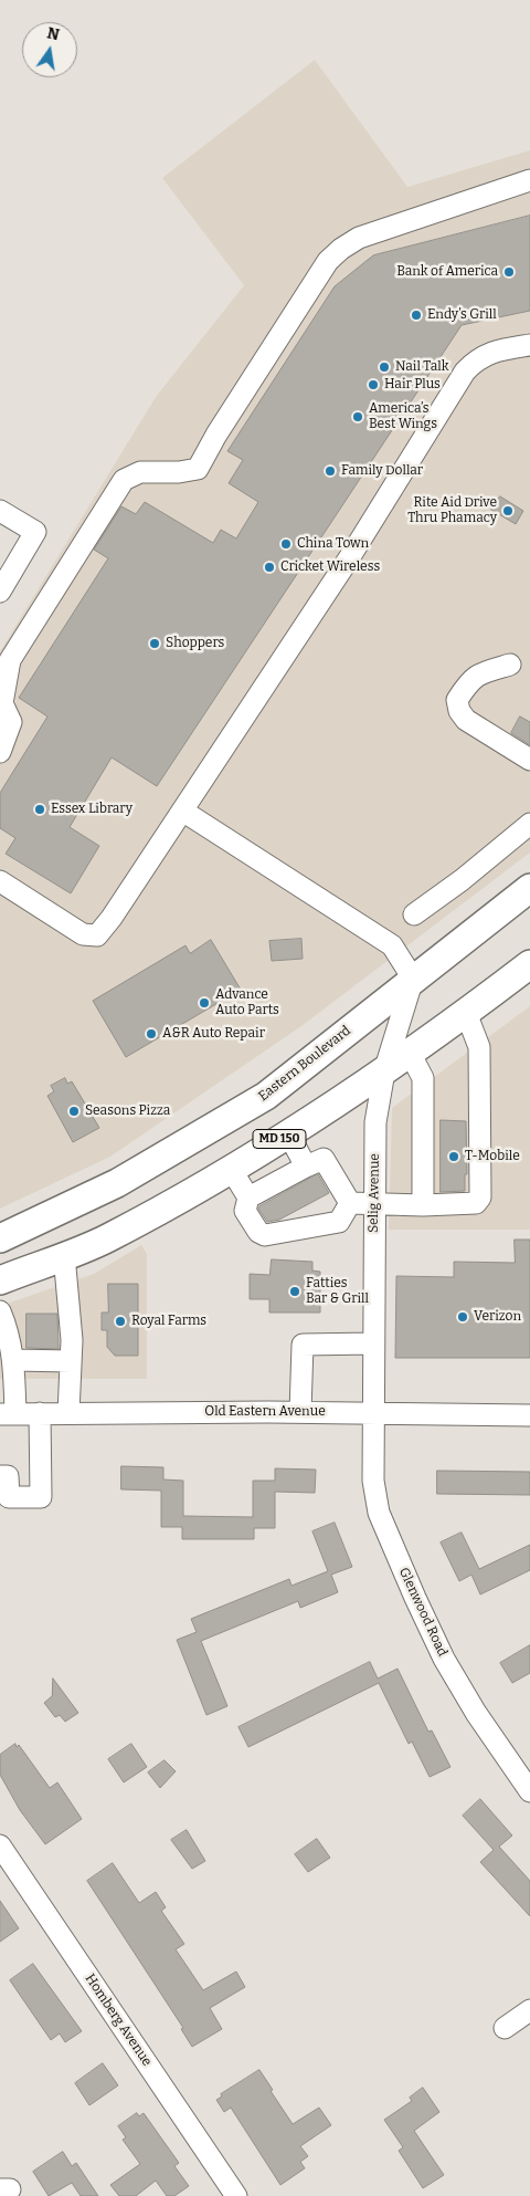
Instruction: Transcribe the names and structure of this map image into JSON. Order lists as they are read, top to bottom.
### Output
{
  "streets": {
    "main road": ["Eastern Boulevard", "MD 150"],
    "street": [
      "Selig Avenue",
      "Old Eastern Avenue",
      "Glenwood Road",
      "Homberg Avenue"
    ]
  },
  "crossings": [
    ["Eastern Boulevard", "Selig Avenue"],
    ["MD 150", "Selig Avenue"],
    ["Selig Avenue", "Old Eastern Avenue"],
    ["Selig Avenue", "Glenwood Road"],
    ["Old Eastern Avenue", "Glenwood Road"]
  ],
  "places": [
    "Bank of America",
    "Endy’s Grill",
    "Nail Talk",
    "Hair Plus",
    "America’s Best Wings",
    "Family Dollar",
    "Rite Aid Drive Thru Phamacy",
    "China Town",
    "Cricket Wireless",
    "Shoppers",
    "Essex Library",
    "Advance Auto Parts",
    "A&R Auto Repair",
    "Seasons Pizza",
    "T-Mobile",
    "Fatties Bar & Grill",
    "Verizon",
    "Royal Farms"
  ],
  "north": "top"
}
